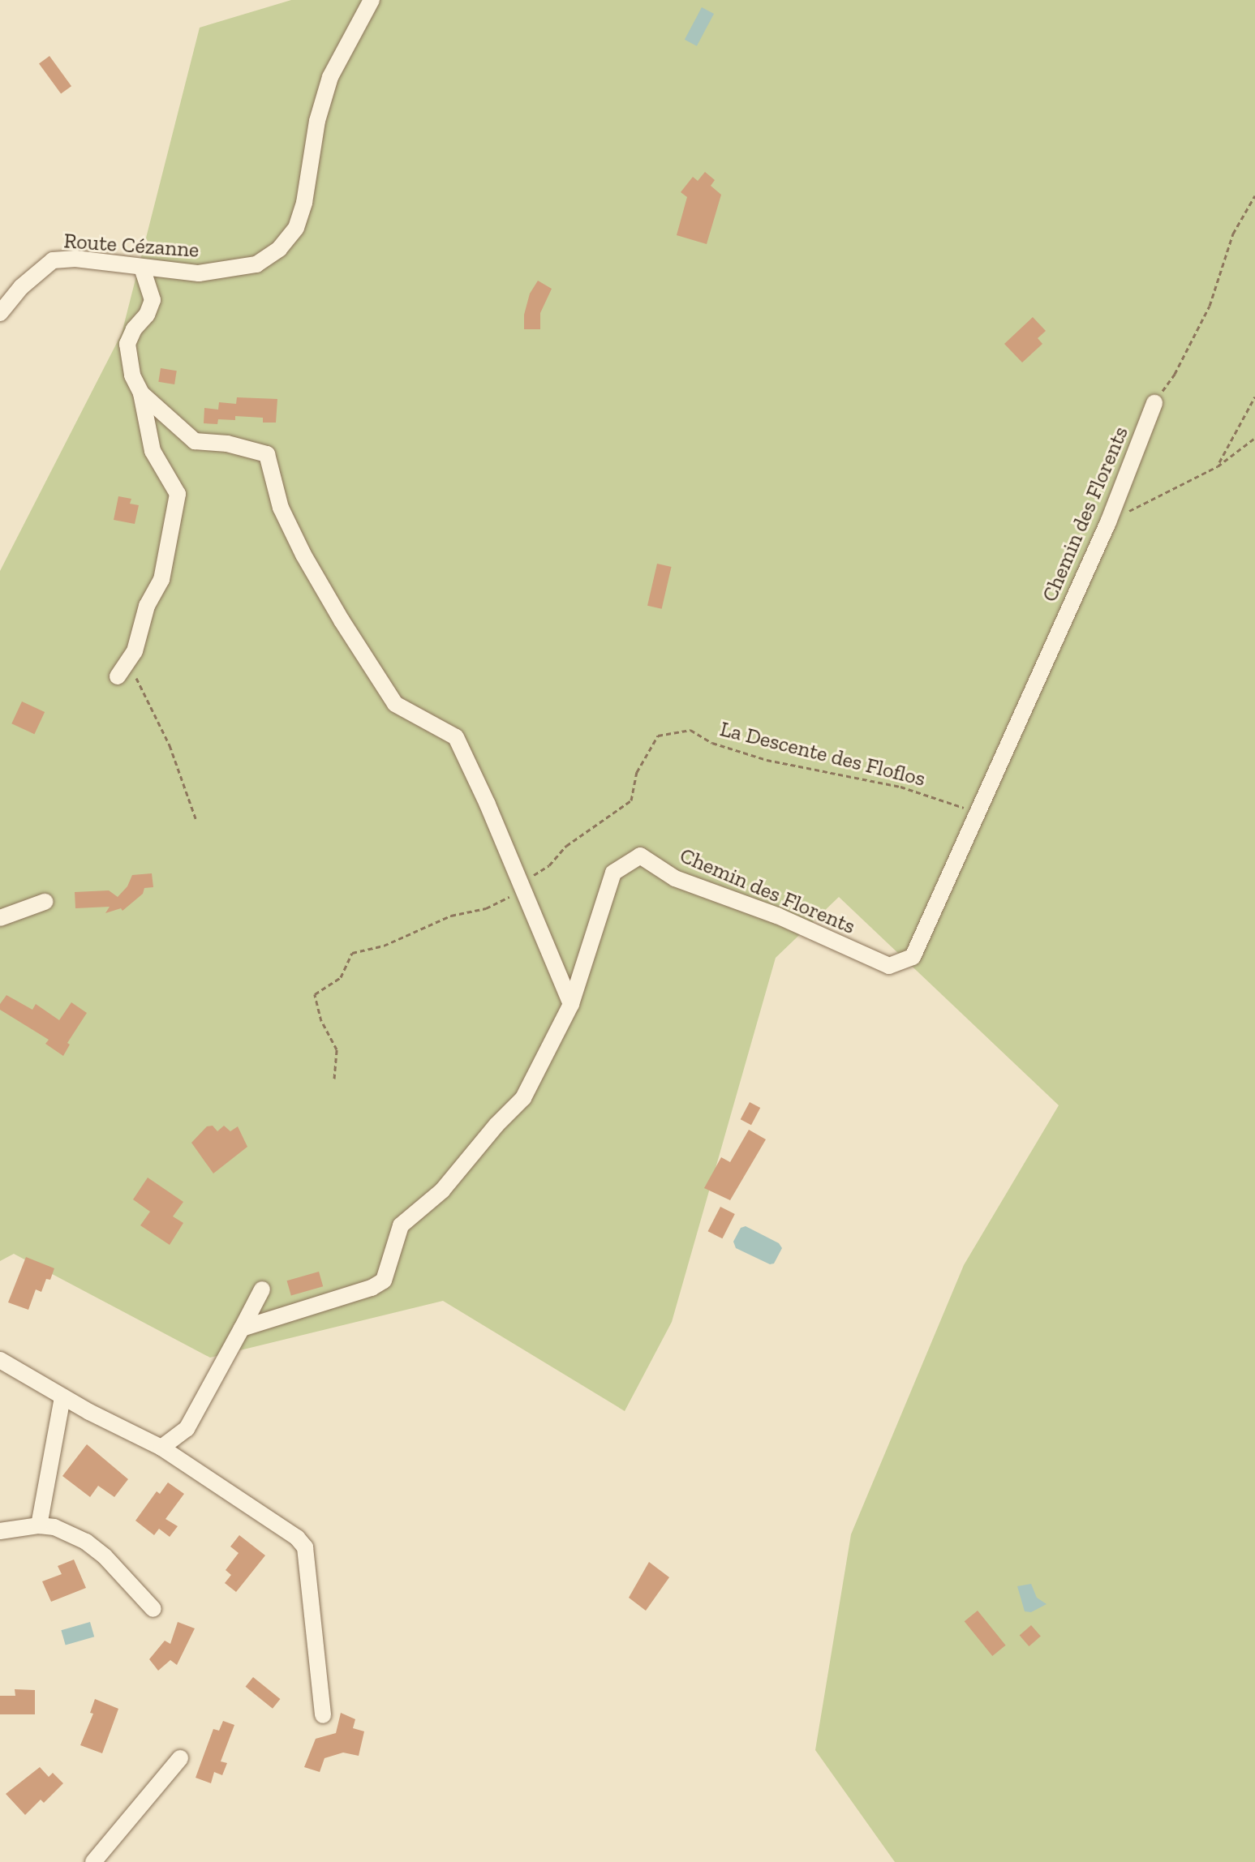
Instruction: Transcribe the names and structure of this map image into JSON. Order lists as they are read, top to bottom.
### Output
{
  "streets": {
    "street": ["Route Cézanne", "Chemin des Florents"],
    "path": ["La Descente des Floflos"]
  },
  "crossings": [
    ["Chemin des Florents", "La Descente des Floflos"]
  ]
}
